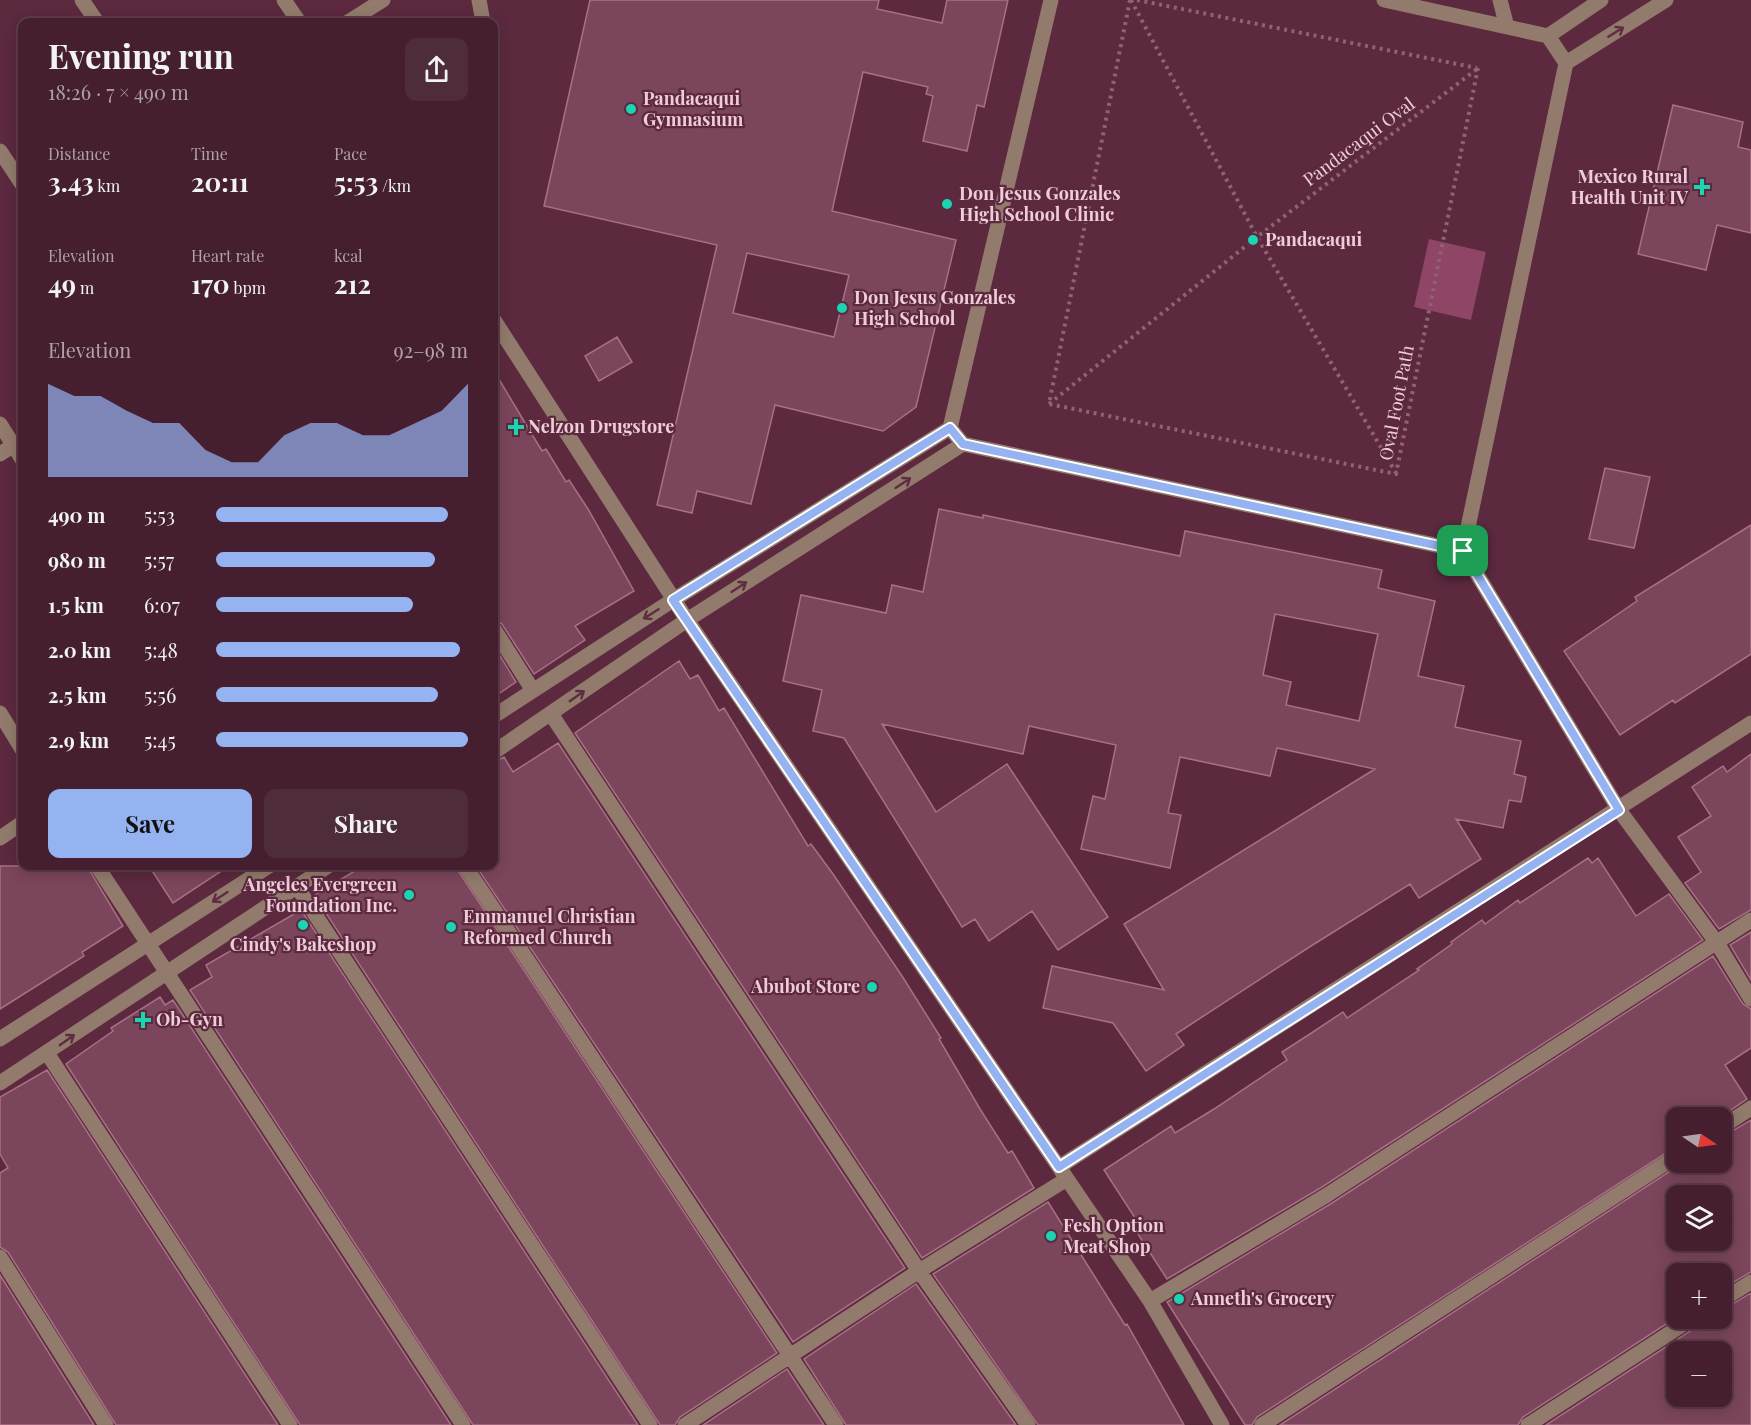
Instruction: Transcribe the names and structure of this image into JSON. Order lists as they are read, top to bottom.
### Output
{
  "streets": {
    "path": ["Pandacaqui Oval", "Oval Foot Path"]
  },
  "crossings": [
    ["Pandacaqui Oval", "Oval Foot Path"]
  ],
  "places": {
    "other": [
      "Pandacaqui Gymnasium",
      "Don Jesus Gonzales High School Clinic",
      "Pandacaqui",
      "Don Jesus Gonzales High School",
      "Angeles Evergreen Foundation Inc.",
      "Cindy's Bakeshop",
      "Emmanuel Christian Reformed Church",
      "Abubot Store",
      "Fesh Option Meat Shop",
      "Anneth's Grocery"
    ],
    "health": ["Mexico Rural Health Unit IV", "Nelzon Drugstore", "Ob-Gyn"]
  },
  "north": "right",
  "page": {
    "heading": ["Evening run", "18:26 · 7 × 490 m"],
    "stats": [
      ["Distance", "3.43 km"],
      ["Time", "20:11"],
      ["Pace", "5:53 /km"],
      ["Elevation", "49 m"],
      ["Heart rate", "170 bpm"],
      ["kcal", "212"]
    ],
    "chart": ["Elevation", "92–98 m"],
    "list": [
      {
        "name": "490 m",
        "note": "5:53"
      },
      {
        "name": "980 m",
        "note": "5:57"
      },
      {
        "name": "1.5 km",
        "note": "6:07"
      },
      {
        "name": "2.0 km",
        "note": "5:48"
      },
      {
        "name": "2.5 km",
        "note": "5:56"
      },
      {
        "name": "2.9 km",
        "note": "5:45"
      }
    ],
    "buttons": ["Save", "Share"],
    "map_buttons": ["+", "−"]
  }
}
